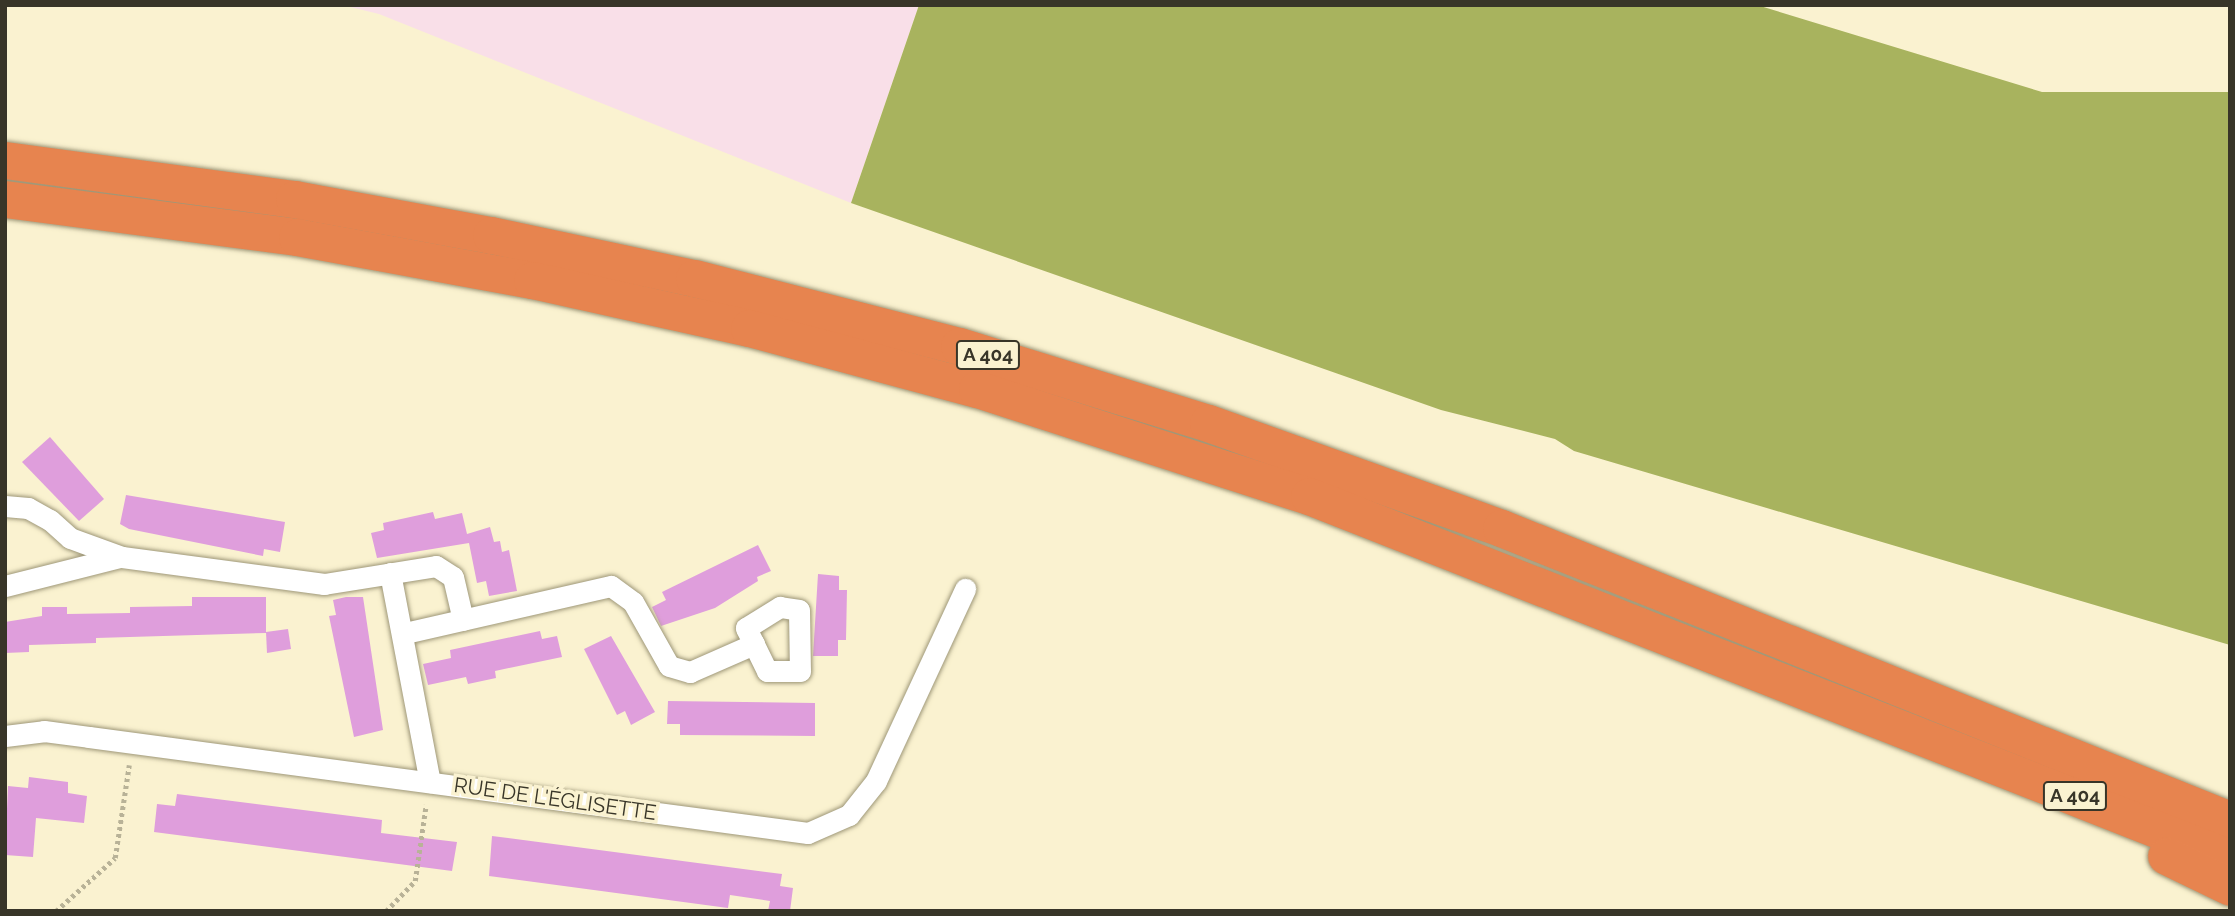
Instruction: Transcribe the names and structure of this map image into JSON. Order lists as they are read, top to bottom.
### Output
{
  "streets": {
    "highway": ["A 404"],
    "street": ["RUE DE L'ÉGLISETTE"]
  }
}
